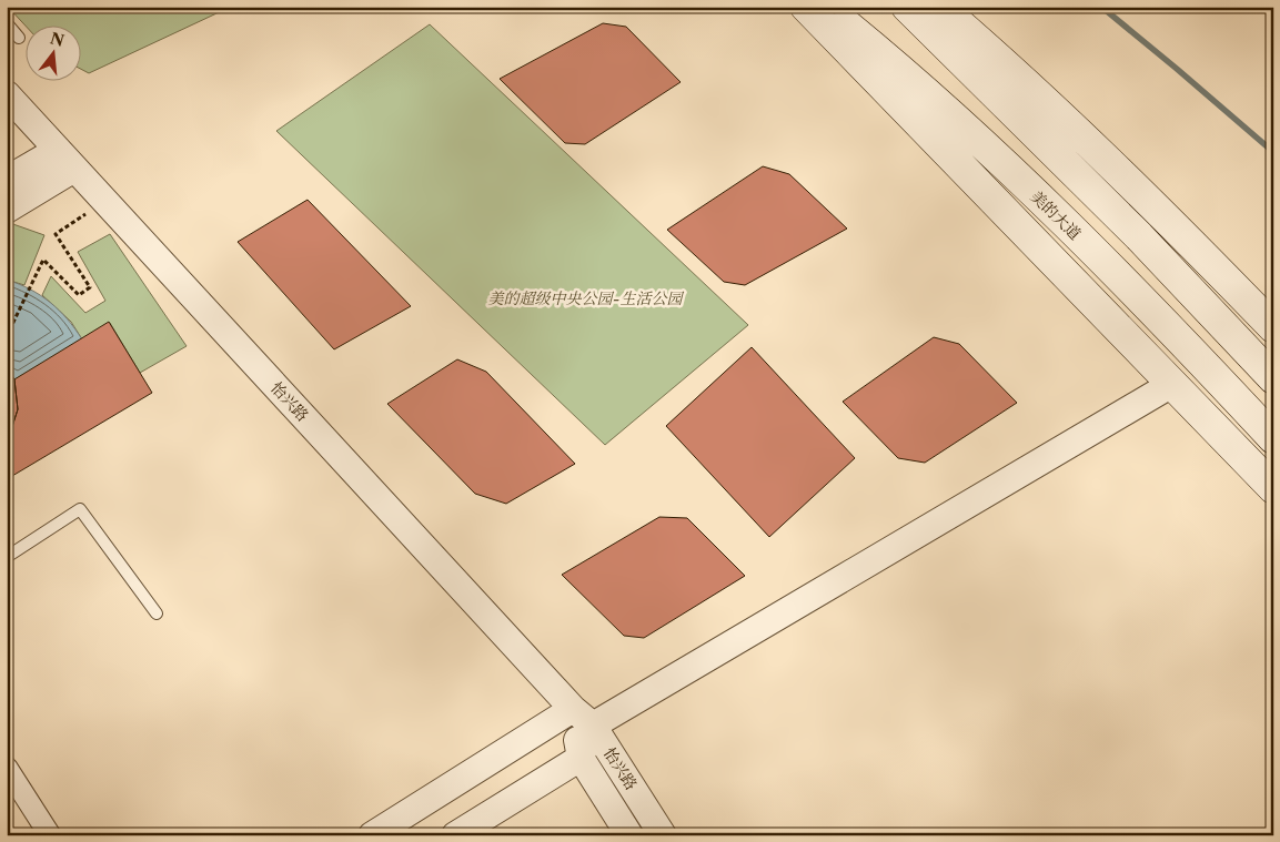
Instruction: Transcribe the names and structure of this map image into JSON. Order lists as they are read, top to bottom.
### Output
{
  "streets": {
    "main road": ["美的大道"],
    "street": ["怡兴路"]
  },
  "parks": ["美的超级中央公园-生活公园"],
  "north": "top"
}
